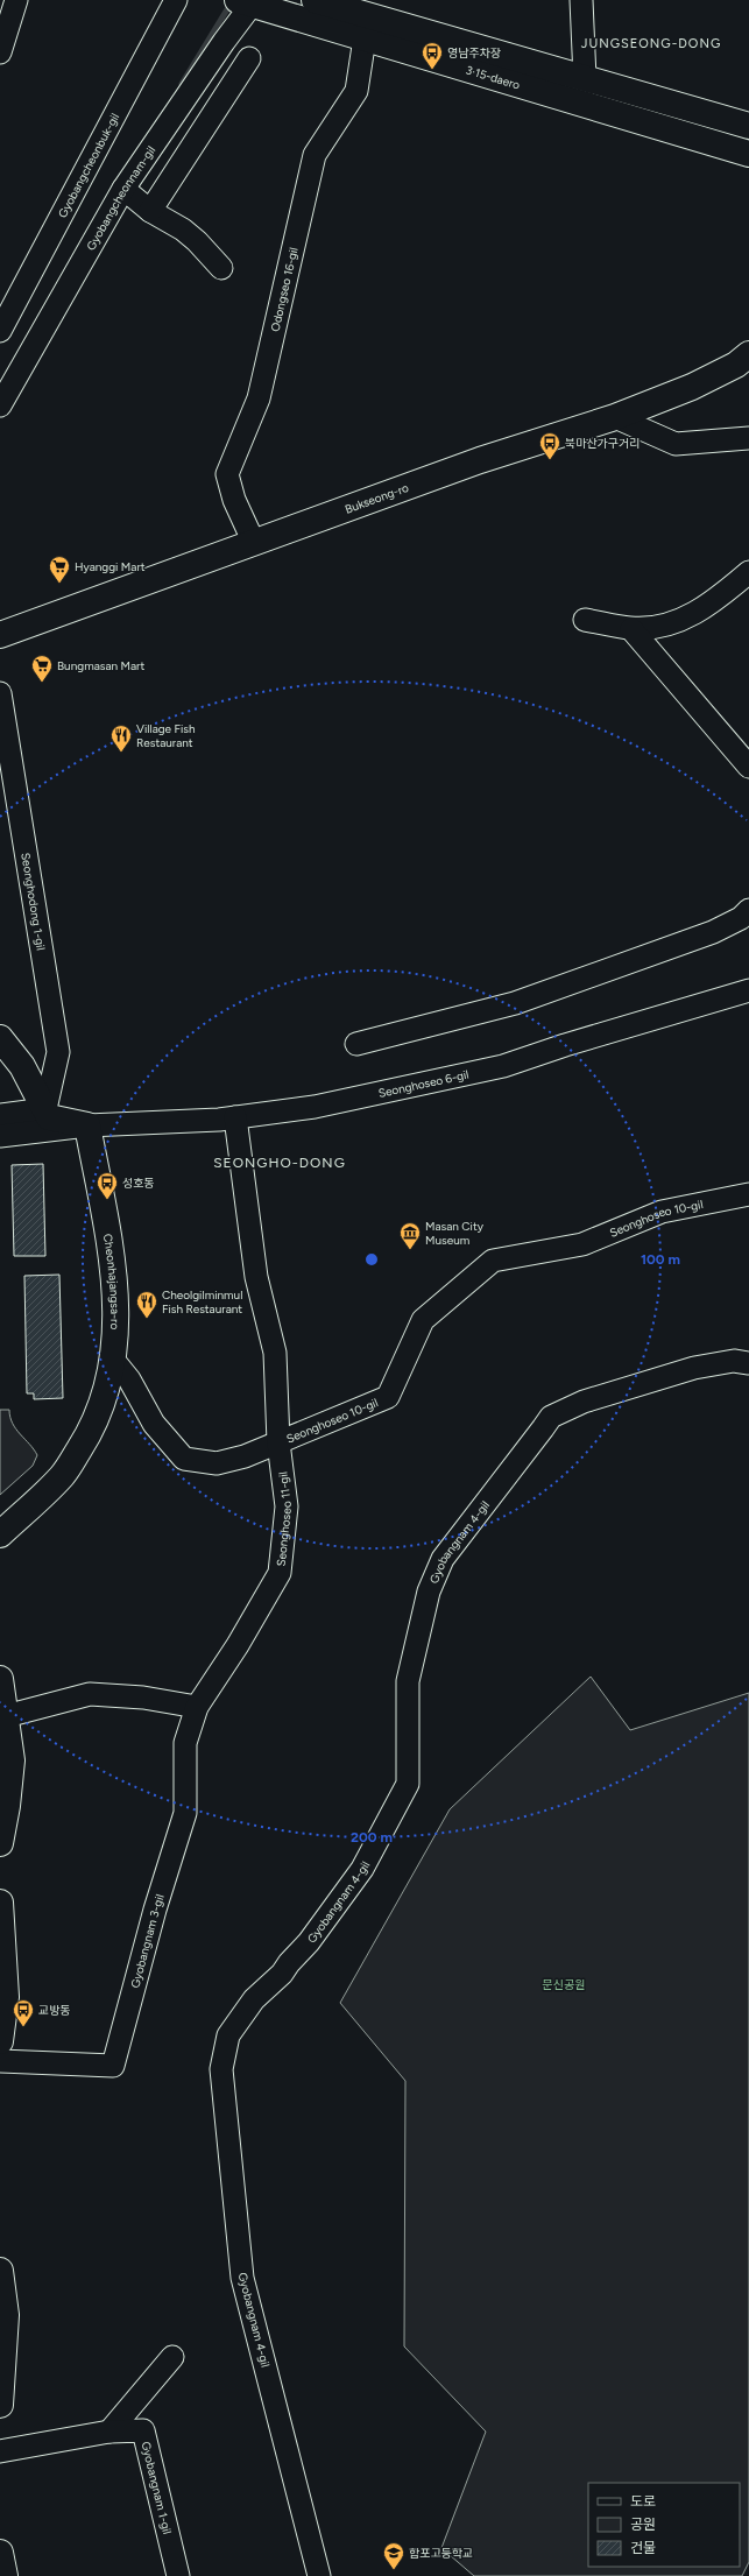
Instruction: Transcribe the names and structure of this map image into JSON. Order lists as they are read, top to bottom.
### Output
{
  "streets": {
    "main road": ["3·15-daero", "Bukseong-ro", "Cheonhajangsa-ro"],
    "street": [
      "Gyobangcheonbuk-gil",
      "Gyobangcheonnam-gil",
      "Odongseo 16-gil",
      "Seonghodong 1-gil",
      "Seonghoseo 6-gil",
      "Seonghoseo 10-gil",
      "Seonghoseo 11-gil",
      "Gyobangnam 4-gil",
      "Gyobangnam 3-gil",
      "Gyobangnam 1-gil"
    ]
  },
  "crossings": [
    ["3·15-daero", "Gyobangcheonnam-gil"],
    ["3·15-daero", "Odongseo 16-gil"],
    ["Odongseo 16-gil", "Bukseong-ro"],
    ["Seonghoseo 6-gil", "Cheonhajangsa-ro"],
    ["Seonghoseo 6-gil", "Seonghoseo 11-gil"],
    ["Seonghoseo 10-gil", "Cheonhajangsa-ro"],
    ["Seonghoseo 10-gil", "Seonghoseo 11-gil"],
    ["Seonghoseo 11-gil", "Gyobangnam 3-gil"]
  ],
  "districts": ["JUNGSEONG-DONG", "SEONGHO-DONG"],
  "parks": ["문신공원"],
  "places": {
    "bus stop": [
      "영남주차장",
      "북마산가구거리",
      "성호동",
      "교방동"
    ],
    "supermarket": ["Hyanggi Mart", "Bungmasan Mart"],
    "restaurant": ["Village Fish Restaurant", "Cheolgilminmul Fish Restaurant"],
    "museum": ["Masan City Museum"],
    "school or university": ["합포고등학교"]
  },
  "legend": ["도로", "공원", "건물"],
  "rings": ["100 m", "200 m"]
}
